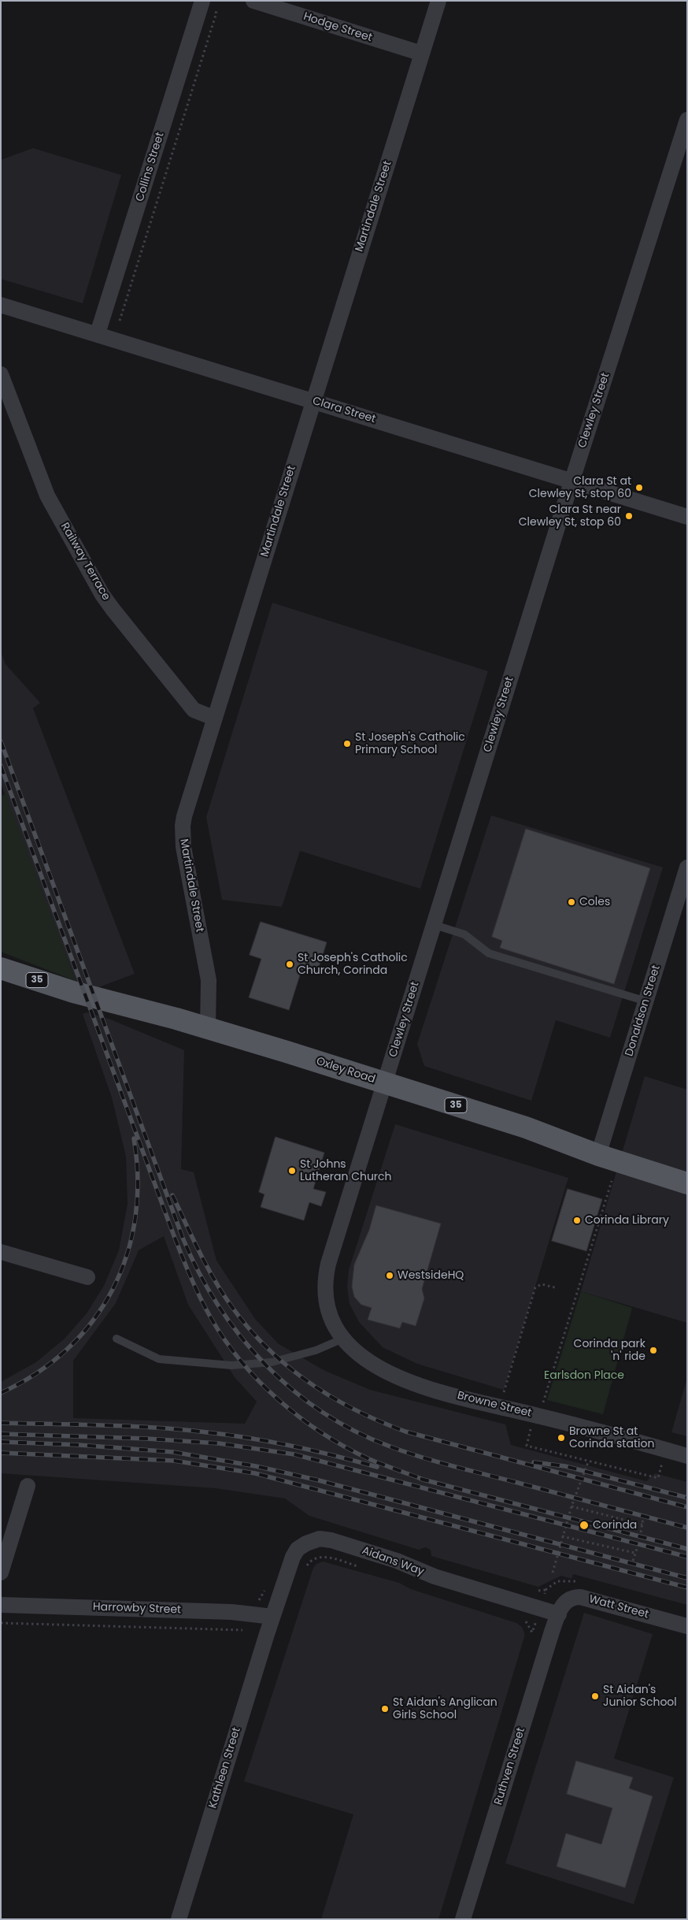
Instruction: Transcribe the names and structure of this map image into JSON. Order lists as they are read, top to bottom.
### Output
{
  "streets": {
    "main road": ["35", "Oxley Road"],
    "street": [
      "Hodge Street",
      "Collins Street",
      "Martindale Street",
      "Clara Street",
      "Clewley Street",
      "Railway Terrace",
      "Donaldson Street",
      "Browne Street",
      "Aidans Way",
      "Watt Street",
      "Harrowby Street",
      "Ruthven Street",
      "Kathleen Street"
    ]
  },
  "crossings": [
    ["Hodge Street", "Martindale Street"],
    ["Collins Street", "Clara Street"],
    ["Martindale Street", "Clara Street"],
    ["Martindale Street", "Railway Terrace"],
    ["Martindale Street", "Oxley Road"],
    ["Clara Street", "Clewley Street"],
    ["Clewley Street", "Oxley Road"],
    ["Clewley Street", "Browne Street"],
    ["Donaldson Street", "Oxley Road"],
    ["Aidans Way", "Watt Street"],
    ["Aidans Way", "Harrowby Street"],
    ["Aidans Way", "Ruthven Street"],
    ["Aidans Way", "Kathleen Street"],
    ["Watt Street", "Ruthven Street"],
    ["Harrowby Street", "Kathleen Street"]
  ],
  "parks": ["Earlsdon Place"],
  "places": [
    "Clara St at Clewley St, stop 60",
    "Clara St near Clewley St, stop 60",
    "St Joseph's Catholic Primary School",
    "Coles",
    "St Joseph's Catholic Church, Corinda",
    "St Johns Lutheran Church",
    "Corinda Library",
    "WestsideHQ",
    "Corinda park 'n' ride",
    "Browne St at Corinda station",
    "Corinda",
    "St Aidan's Junior School",
    "St Aidan's Anglican Girls School"
  ]
}
